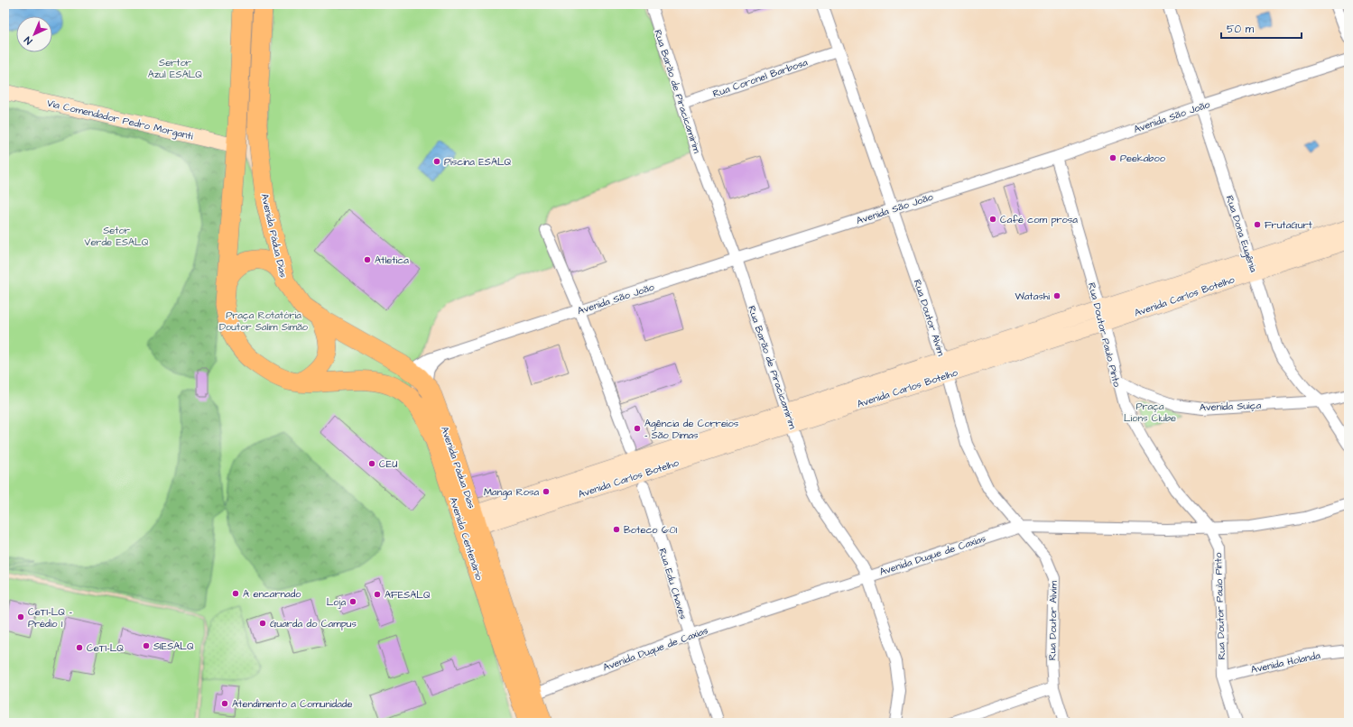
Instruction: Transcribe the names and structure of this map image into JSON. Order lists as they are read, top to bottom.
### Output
{
  "streets": {
    "highway": ["Avenida Pádua Dias", "Avenida Centenário"],
    "main road": ["Via Comendador Pedro Morganti", "Avenida Carlos Botelho"],
    "street": [
      "Rua Coronel Barbosa",
      "Rua Barão de Piracicamirim",
      "Avenida São João",
      "Rua Dona Eugênia",
      "Rua Doutor Alvim",
      "Rua Doutor Paulo Pinto",
      "Avenida Suiça",
      "Avenida Duque de Caxias",
      "Rua Edu Chaves",
      "Avenida Holanda"
    ]
  },
  "crossings": [
    ["Rua Coronel Barbosa", "Rua Barão de Piracicamirim"],
    ["Rua Coronel Barbosa", "Rua Doutor Alvim"],
    ["Rua Barão de Piracicamirim", "Avenida São João"],
    ["Rua Barão de Piracicamirim", "Avenida Carlos Botelho"],
    ["Rua Barão de Piracicamirim", "Avenida Duque de Caxias"],
    ["Avenida São João", "Rua Dona Eugênia"],
    ["Avenida São João", "Avenida Pádua Dias"],
    ["Avenida São João", "Rua Doutor Alvim"],
    ["Avenida São João", "Rua Doutor Paulo Pinto"],
    ["Rua Dona Eugênia", "Avenida Carlos Botelho"],
    ["Rua Dona Eugênia", "Avenida Suiça"],
    ["Avenida Pádua Dias", "Avenida Carlos Botelho"],
    ["Avenida Pádua Dias", "Avenida Centenário"],
    ["Avenida Carlos Botelho", "Rua Doutor Alvim"],
    ["Avenida Carlos Botelho", "Rua Doutor Paulo Pinto"],
    ["Avenida Carlos Botelho", "Avenida Centenário"],
    ["Rua Doutor Alvim", "Avenida Duque de Caxias"],
    ["Rua Doutor Paulo Pinto", "Avenida Suiça"],
    ["Rua Doutor Paulo Pinto", "Avenida Duque de Caxias"],
    ["Rua Doutor Paulo Pinto", "Avenida Holanda"],
    ["Avenida Centenário", "Avenida Duque de Caxias"],
    ["Avenida Duque de Caxias", "Rua Edu Chaves"]
  ],
  "parks": [
    "Sertor Azul ESALQ",
    "Setor Verde ESALQ",
    "Praça Rotatória Doutor Salim Simão",
    "Praça Lions Clube"
  ],
  "places": [
    "Peekaboo",
    "Piscina ESALQ",
    "Café com prosa",
    "FrutaGurt",
    "Atletica",
    "Watashi",
    "Agência de Correios - São Dimas",
    "CEU",
    "Manga Rosa",
    "Boteco 6:01",
    "A encarnado",
    "AFESALQ",
    "Loja",
    "CeTI-LQ - Prédio 1",
    "Guarda do Campus",
    "SIESALQ",
    "CeTI-LQ",
    "Atendimento a Comunidade"
  ],
  "scale_bar": "50 m",
  "north": "bottom left"
}
